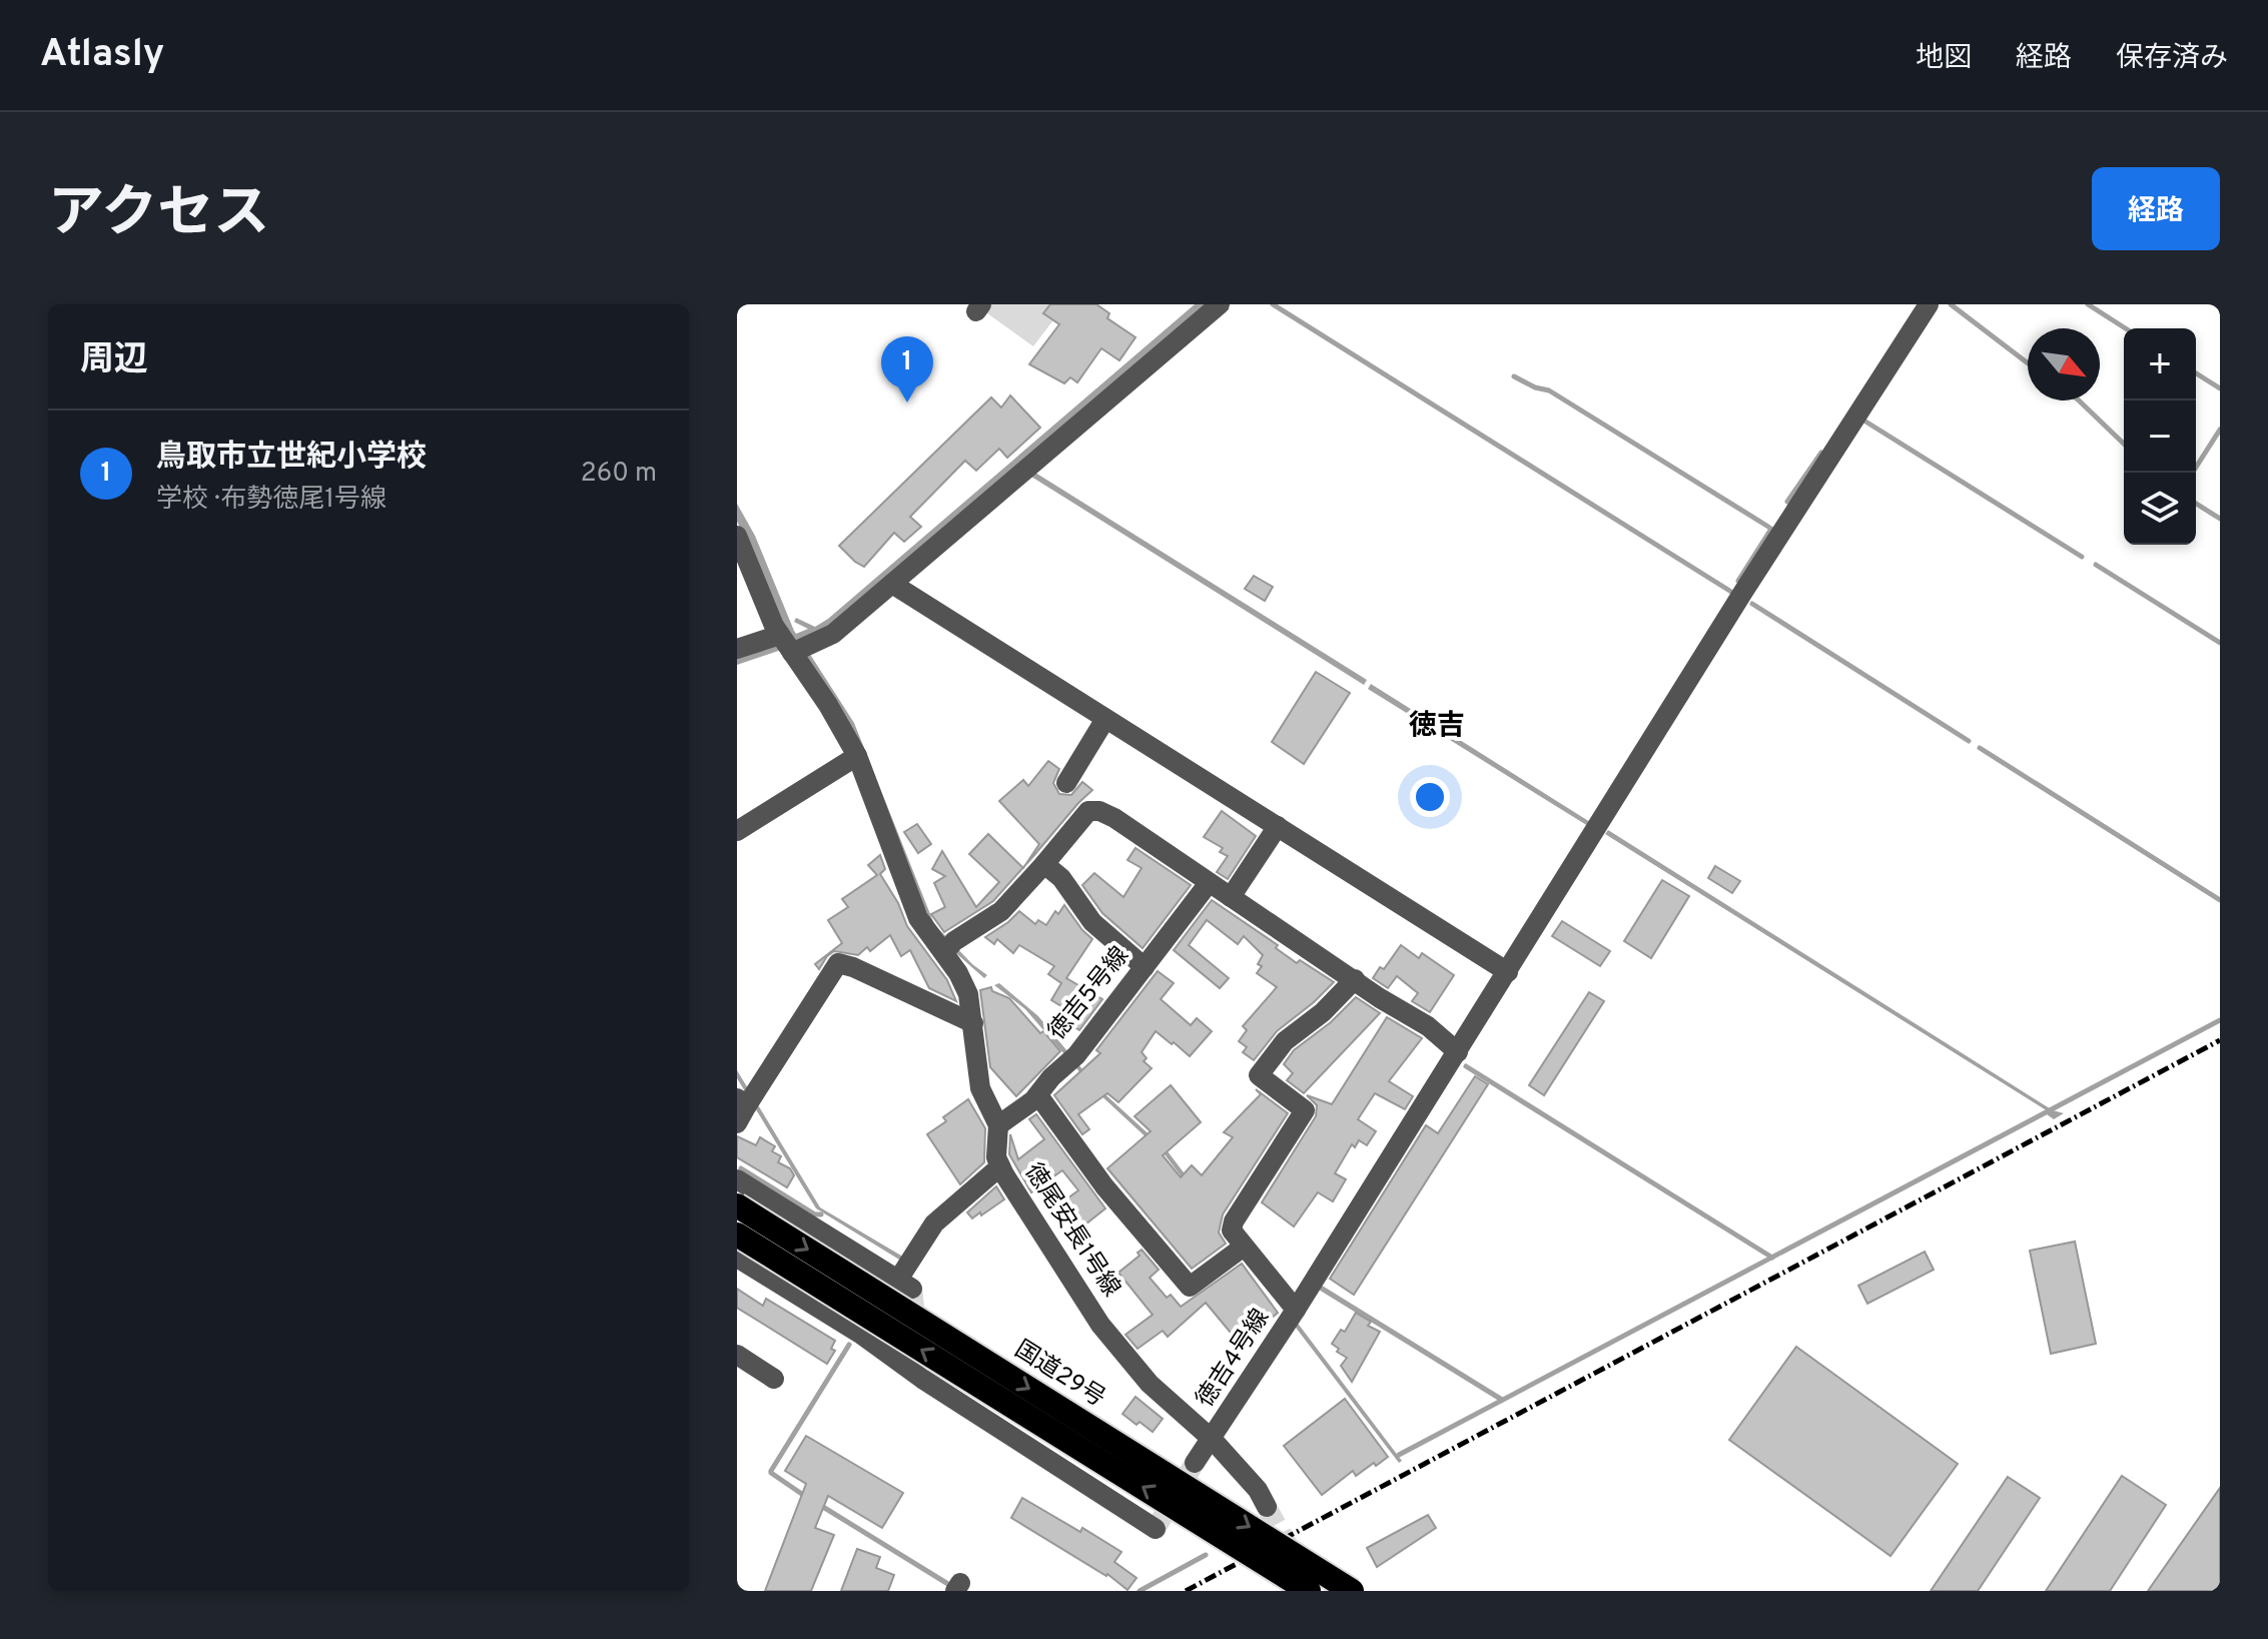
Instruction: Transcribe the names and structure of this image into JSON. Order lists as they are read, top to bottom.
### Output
{
  "streets": {
    "highway": ["国道29号"],
    "street": ["徳吉5号線", "徳尾安長1号線", "徳吉4号線"]
  },
  "crossings": [
    ["徳吉5号線", "徳尾安長1号線"],
    ["徳尾安長1号線", "徳吉4号線"]
  ],
  "districts": ["徳吉"],
  "north": "bottom right",
  "page": {
    "header": "Atlasly",
    "nav": ["地図", "経路", "保存済み"],
    "title": "アクセス",
    "buttons": "経路",
    "heading": "周辺",
    "map_buttons": ["+", "−"],
    "pins": "1",
    "list": [
      {
        "mark": "1",
        "name": "鳥取市立世紀小学校",
        "note": "学校 · 布勢徳尾1号線",
        "value": "260 m"
      }
    ]
  }
}
